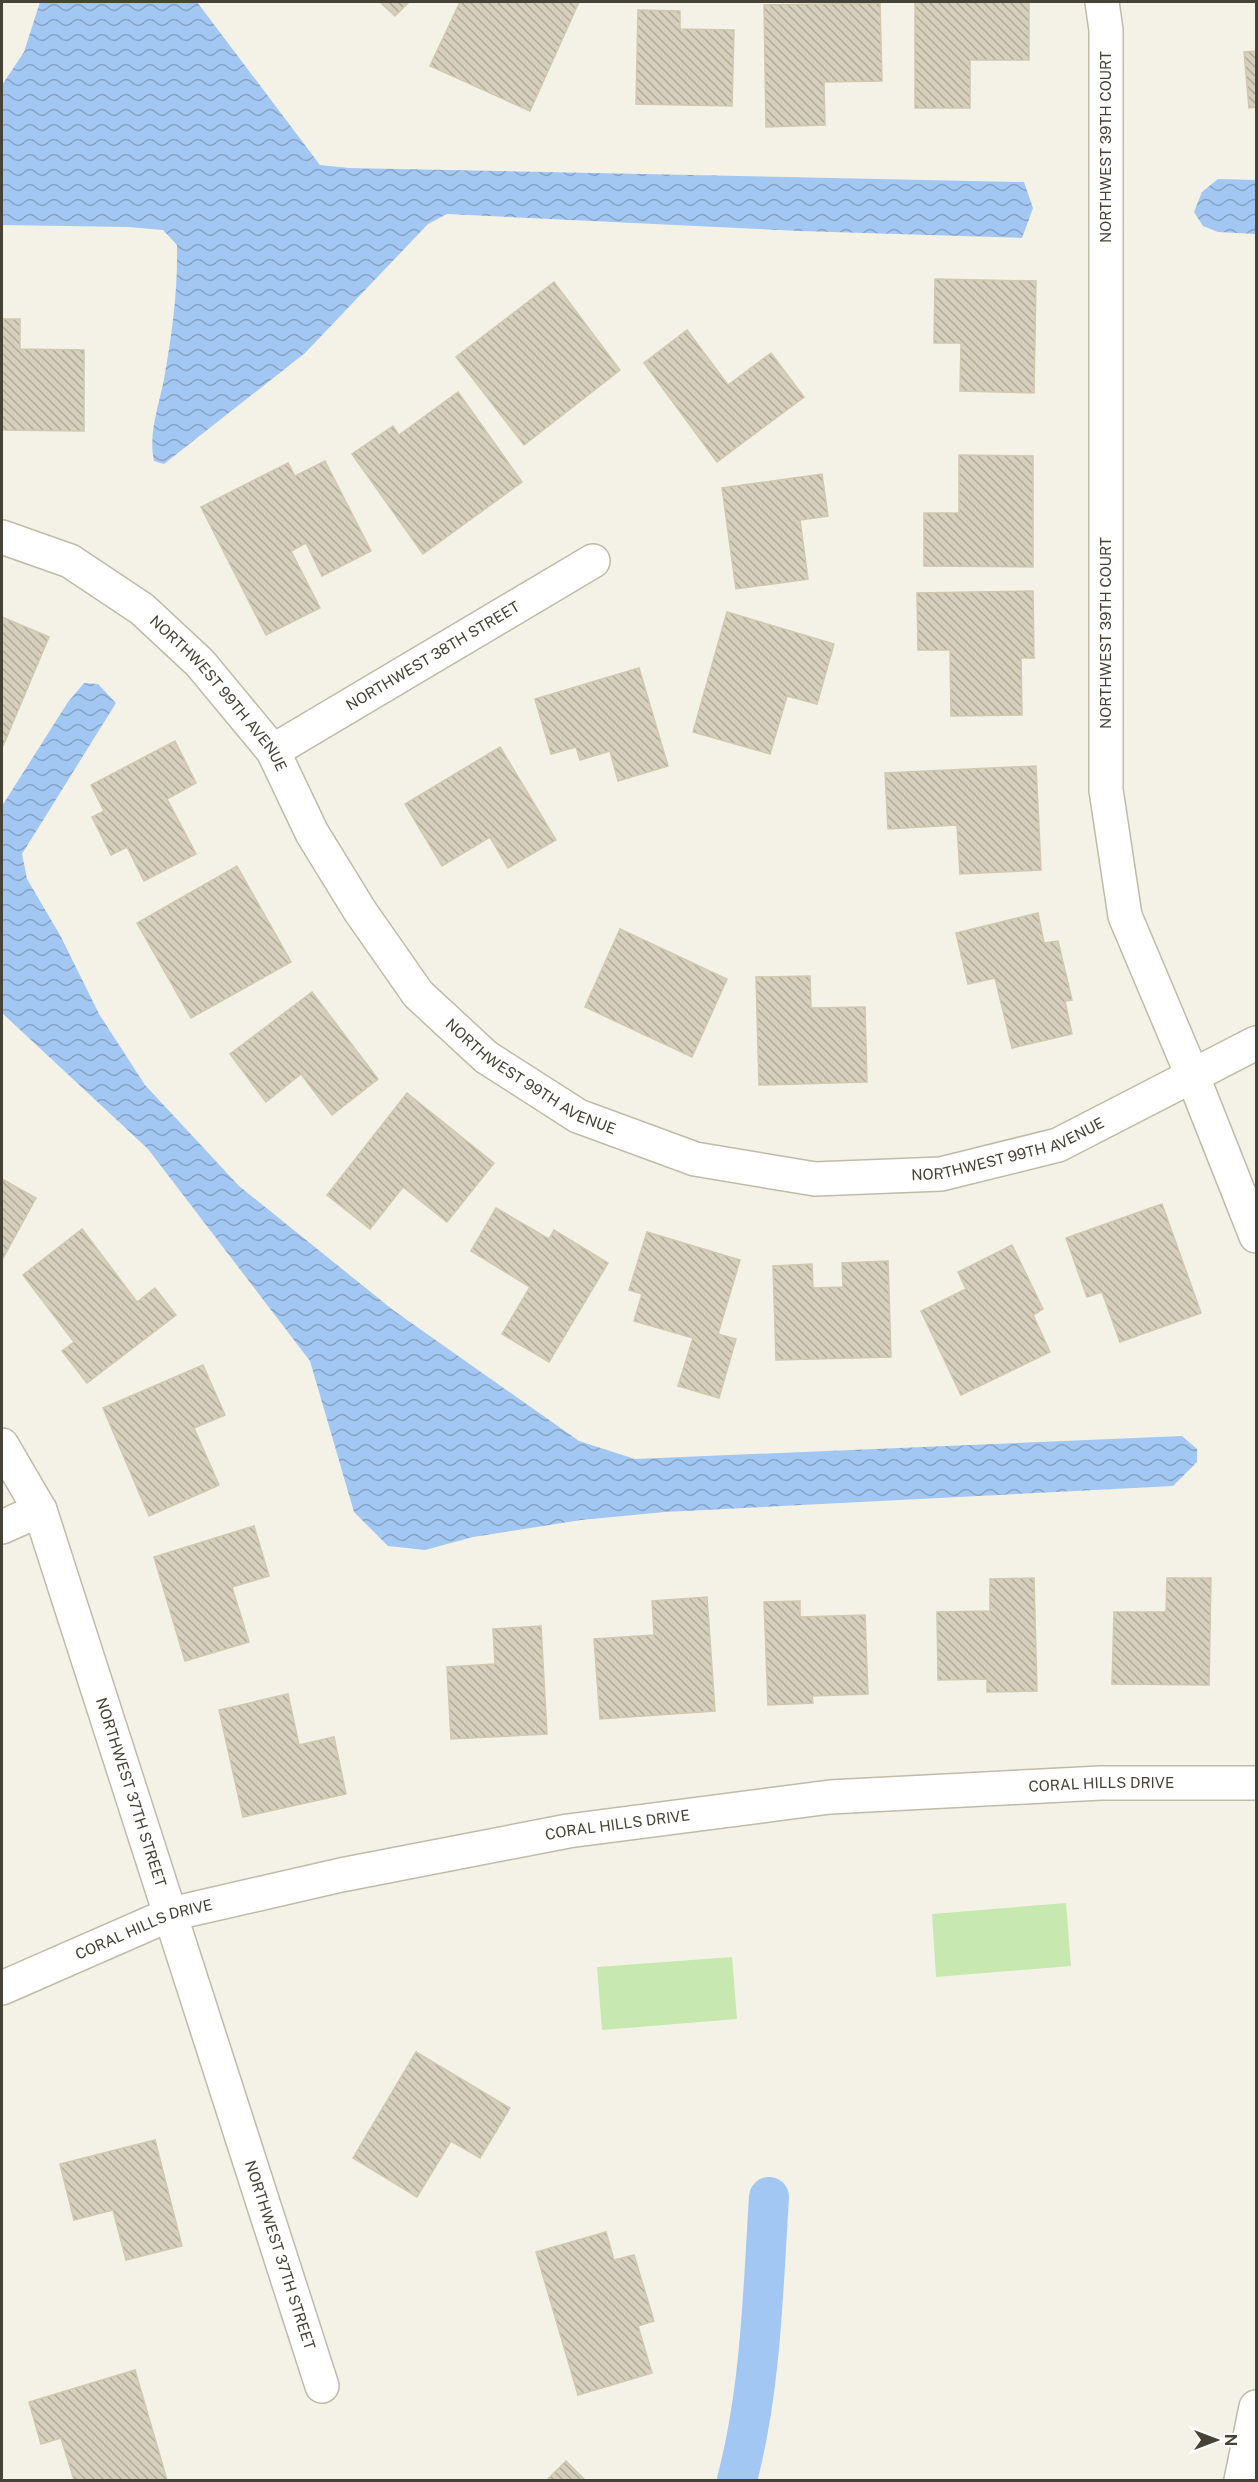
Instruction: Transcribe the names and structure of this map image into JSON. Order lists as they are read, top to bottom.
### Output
{
  "streets": {
    "street": [
      "NORTHWEST 39TH COURT",
      "NORTHWEST 38TH STREET",
      "NORTHWEST 99TH AVENUE",
      "CORAL HILLS DRIVE",
      "NORTHWEST 37TH STREET"
    ]
  },
  "crossings": [
    ["NORTHWEST 39TH COURT", "NORTHWEST 99TH AVENUE"],
    ["NORTHWEST 38TH STREET", "NORTHWEST 99TH AVENUE"],
    ["CORAL HILLS DRIVE", "NORTHWEST 37TH STREET"]
  ],
  "north": "right"
}
